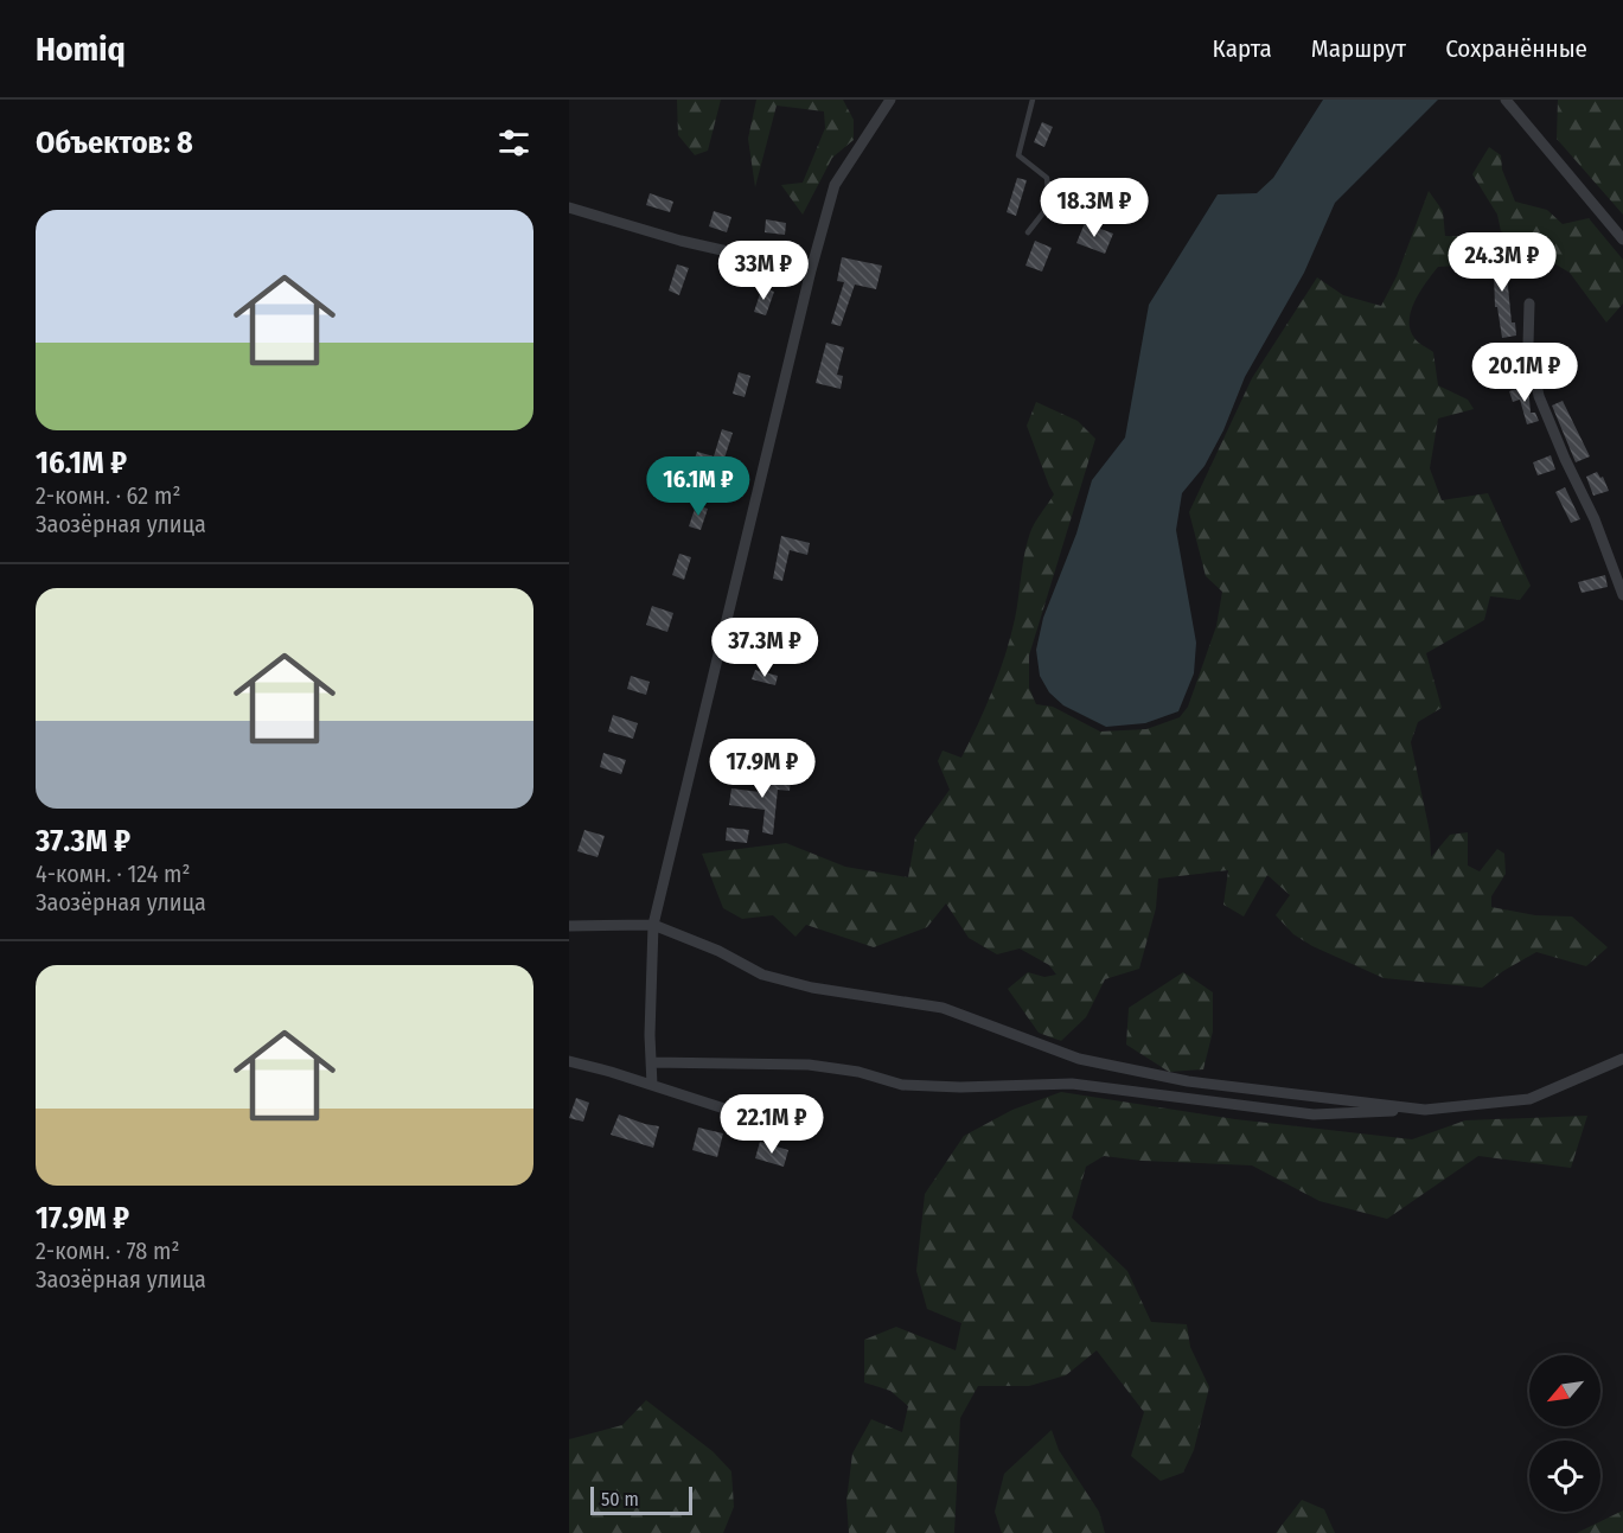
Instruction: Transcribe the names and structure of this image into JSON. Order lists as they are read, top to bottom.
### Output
{
  "scale_bar": "50 m",
  "north": "bottom left",
  "page": {
    "header": "Homiq",
    "nav": ["Карта", "Маршрут", "Сохранённые"],
    "heading": "Объектов: 8",
    "price": [
      "18.3M ₽",
      "24.3M ₽",
      "33M ₽",
      "20.1M ₽",
      "16.1M ₽",
      "37.3M ₽",
      "17.9M ₽",
      "22.1M ₽"
    ],
    "list": [
      {
        "name": "16.1M ₽",
        "note": "2-комн. · 62 m² · Заозёрная улица"
      },
      {
        "name": "37.3M ₽",
        "note": "4-комн. · 124 m² · Заозёрная улица"
      },
      {
        "name": "17.9M ₽",
        "note": "2-комн. · 78 m² · Заозёрная улица"
      }
    ],
    "scale": "50 m"
  }
}
